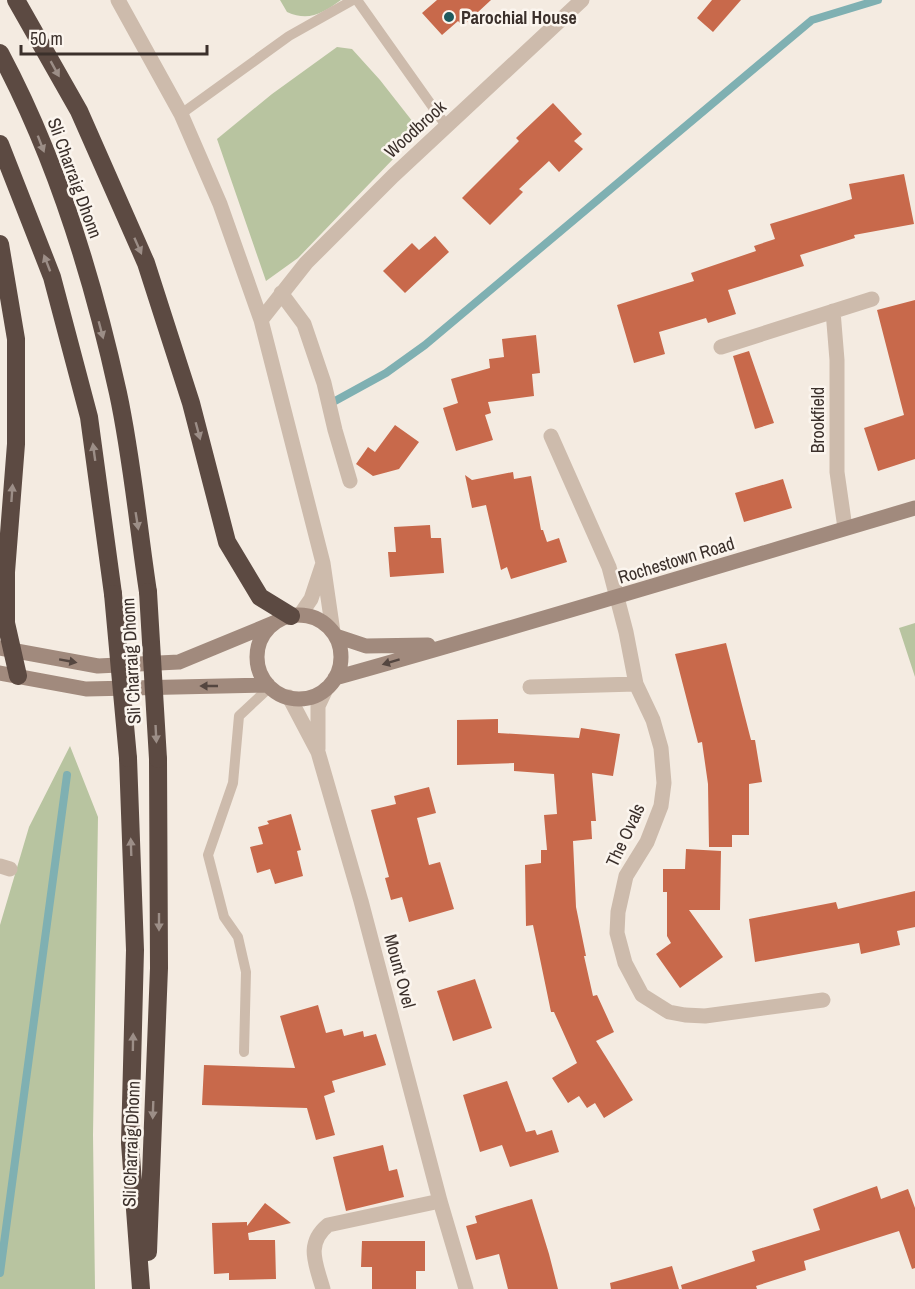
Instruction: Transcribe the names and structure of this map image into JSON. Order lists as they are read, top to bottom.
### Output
{
  "streets": {
    "highway": ["Sli Charraig Dhonn"],
    "main road": ["Rochestown Road"],
    "street": [
      "Woodbrook",
      "Brookfield",
      "The Ovals",
      "Mount Ovel"
    ]
  },
  "crossings": [
    ["Brookfield", "Rochestown Road"],
    ["Rochestown Road", "The Ovals"],
    ["Rochestown Road", "Mount Ovel"]
  ],
  "places": ["Parochial House"],
  "scale_bar": "50 m"
}
